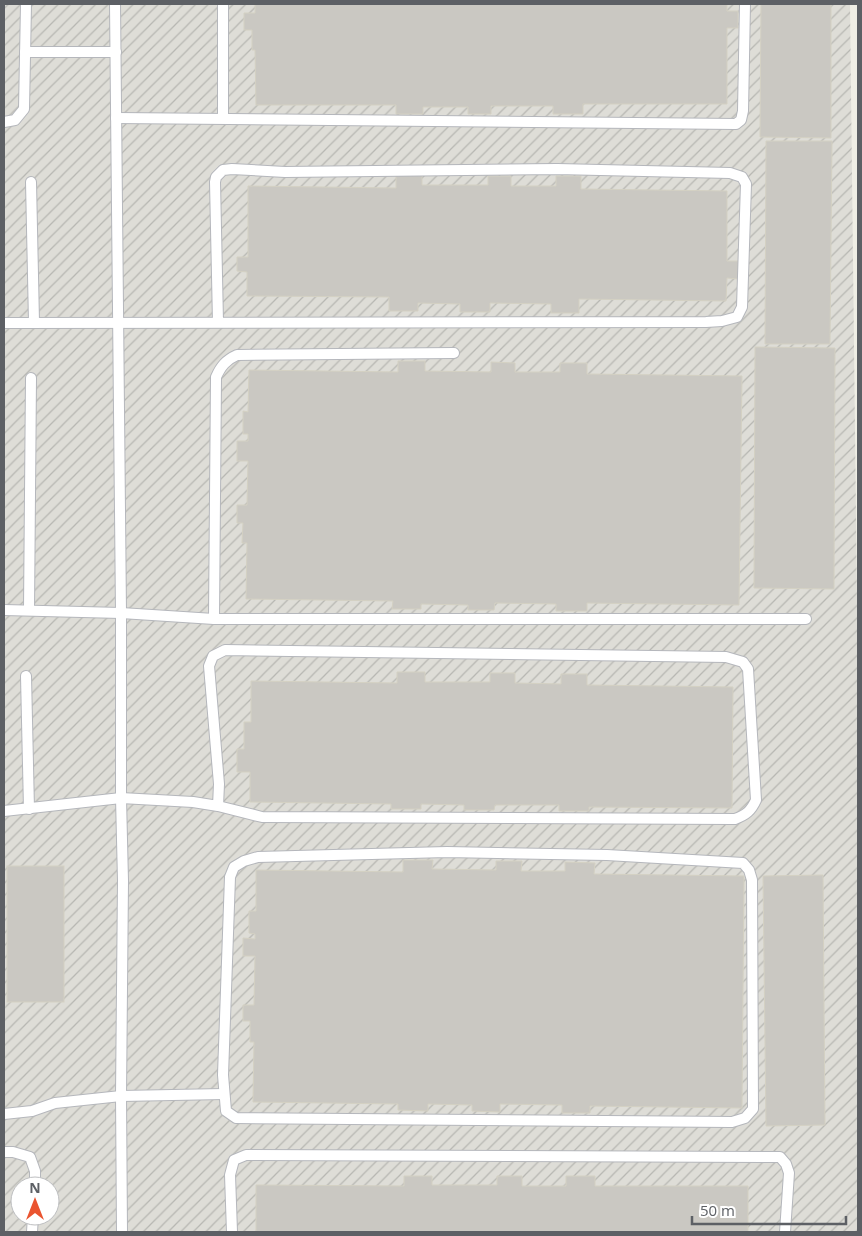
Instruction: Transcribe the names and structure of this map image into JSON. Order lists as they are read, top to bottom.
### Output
{
  "scale_bar": "50 m",
  "north": "top"
}
